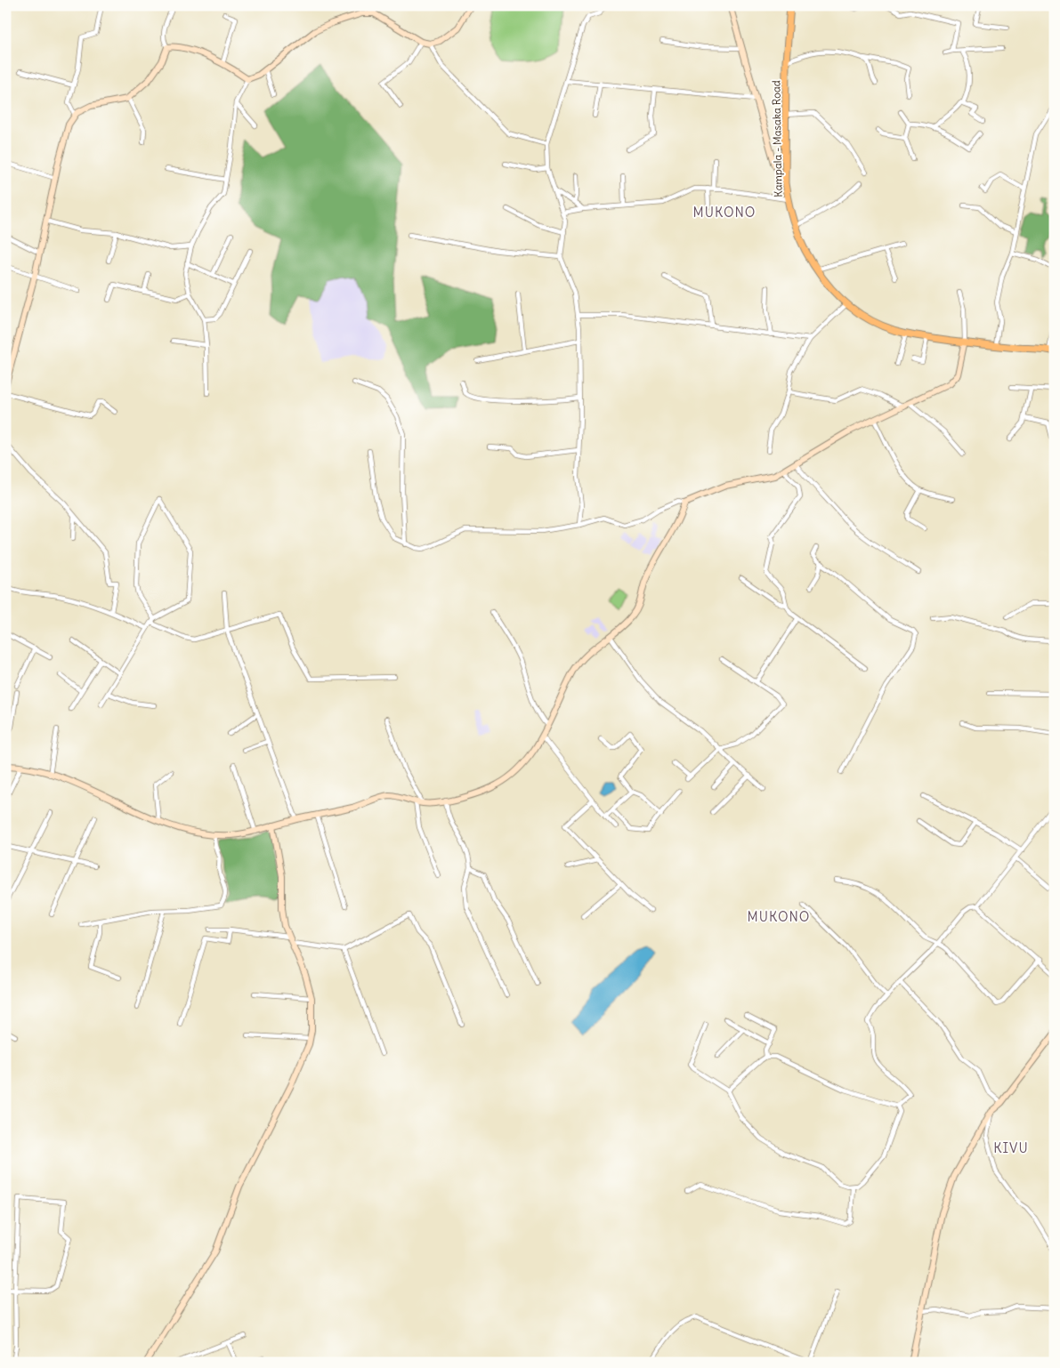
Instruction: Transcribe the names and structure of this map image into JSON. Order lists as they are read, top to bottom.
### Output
{
  "streets": {
    "main road": ["Kampala - Masaka Road"]
  },
  "districts": ["MUKONO", "MUKONO", "KIVU"]
}
